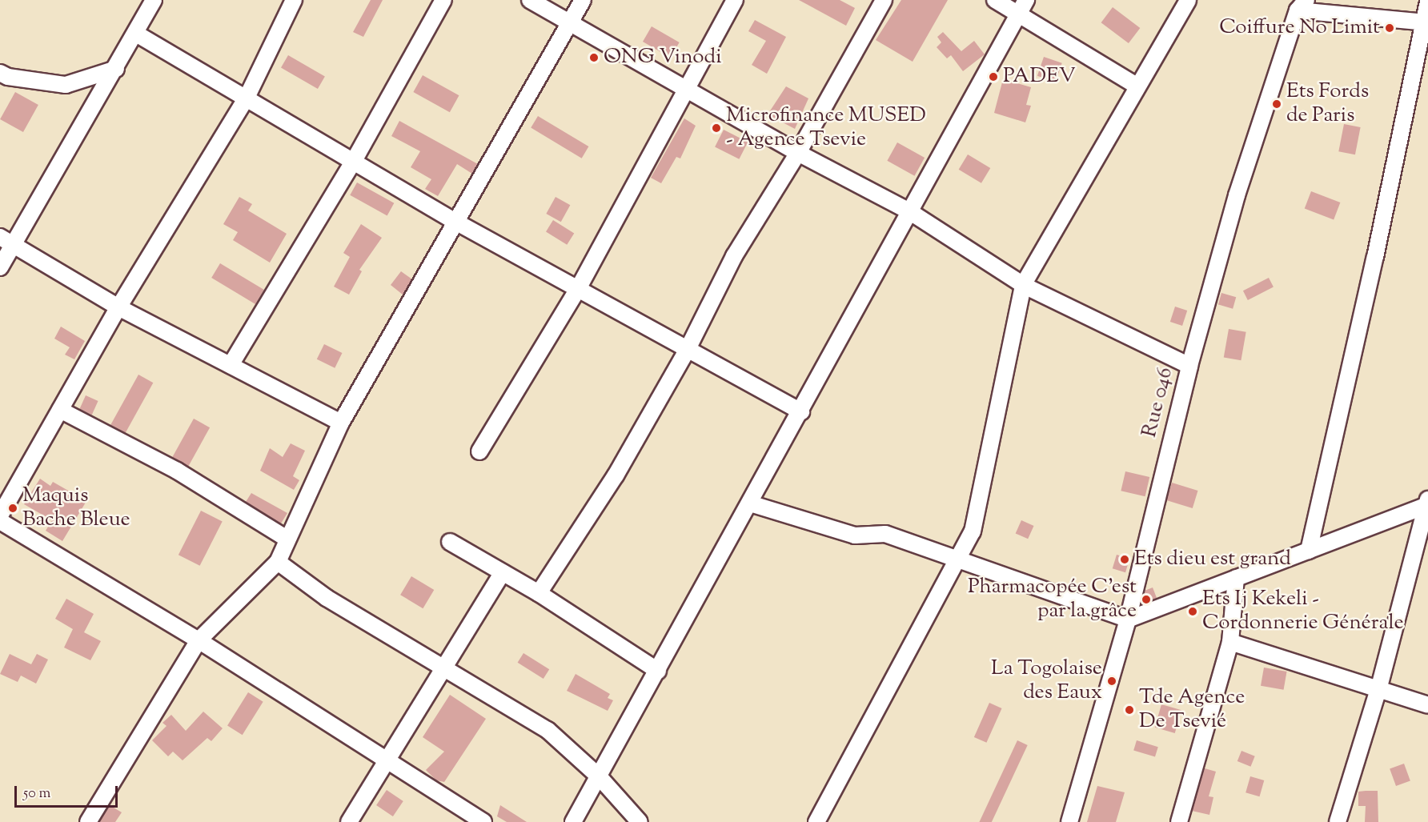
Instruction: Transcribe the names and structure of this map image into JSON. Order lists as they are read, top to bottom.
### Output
{
  "streets": {
    "street": ["Rue 046"]
  },
  "places": [
    "Coiffure No Limit",
    "ONG Vinodi",
    "PADEV",
    "Ets Fords de Paris",
    "Microfinance MUSED - Agence Tsevie",
    "Maquis Bache Bleue",
    "Ets dieu est grand",
    "Pharmacopée C'est par la grâce",
    "Ets Ij Kekeli - Cordonnerie Générale",
    "La Togolaise des Eaux",
    "Tde Agence De Tsevié"
  ],
  "scale_bar": "50 m"
}
